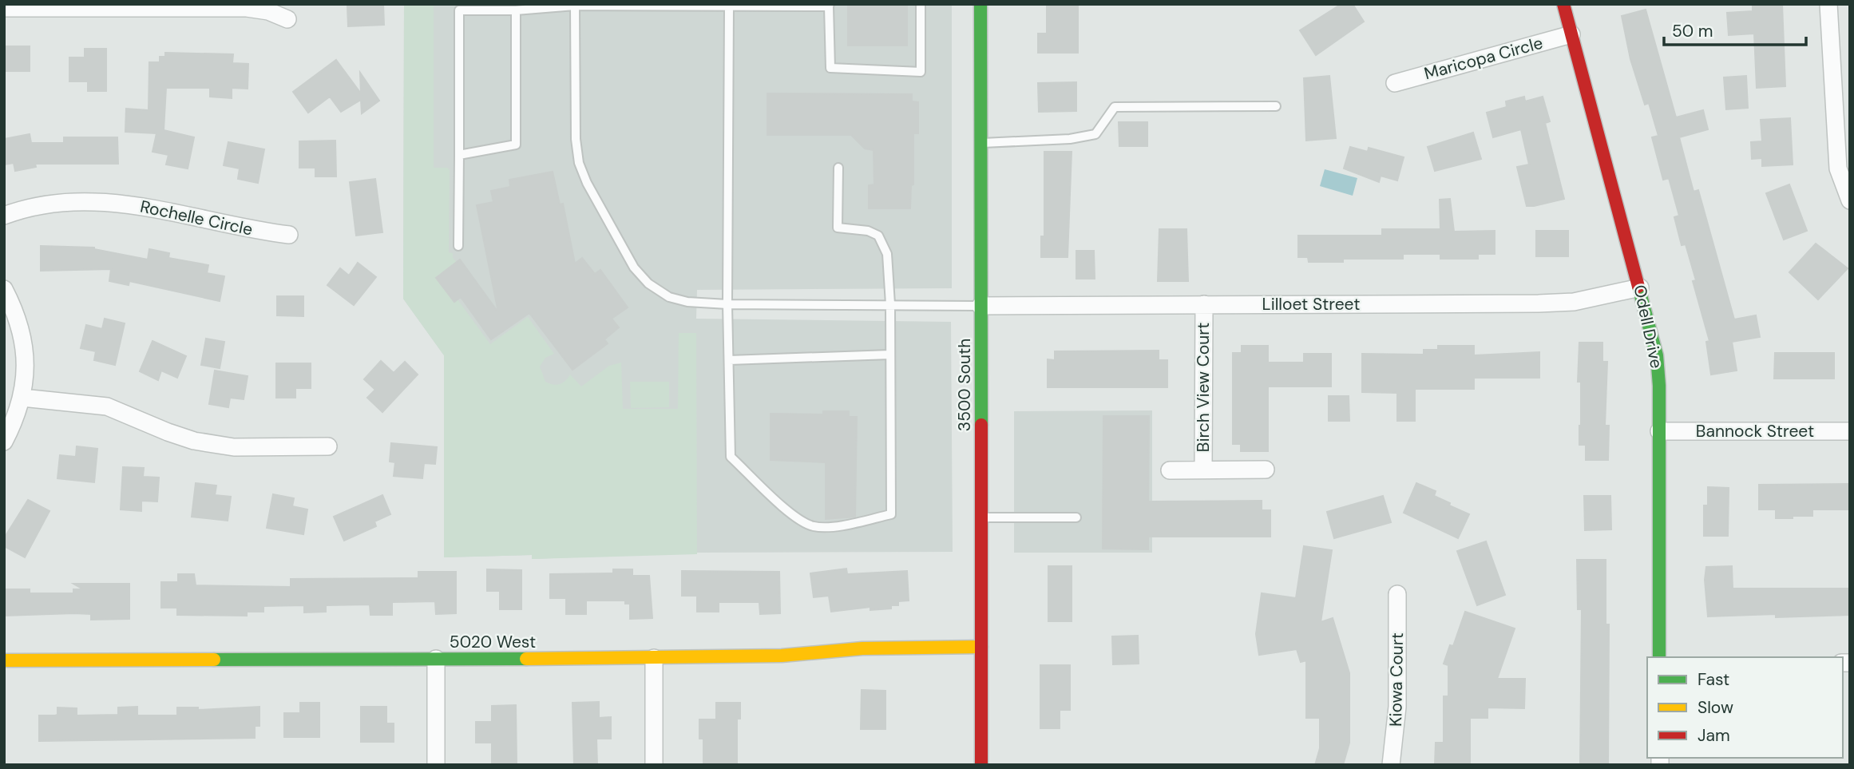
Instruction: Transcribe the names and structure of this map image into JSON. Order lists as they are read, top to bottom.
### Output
{
  "streets": {
    "street": [
      "Maricopa Circle",
      "Rochelle Circle",
      "Lilloet Street",
      "Odell Drive",
      "3500 South",
      "Birch View Court",
      "Bannock Street",
      "5020 West",
      "Kiowa Court"
    ]
  },
  "crossings": [
    ["Maricopa Circle", "Odell Drive"],
    ["Lilloet Street", "Odell Drive"],
    ["Lilloet Street", "3500 South"],
    ["Lilloet Street", "Birch View Court"],
    ["Odell Drive", "Bannock Street"],
    ["3500 South", "5020 West"]
  ],
  "legend": ["Fast", "Slow", "Jam"],
  "scale_bar": "50 m"
}
